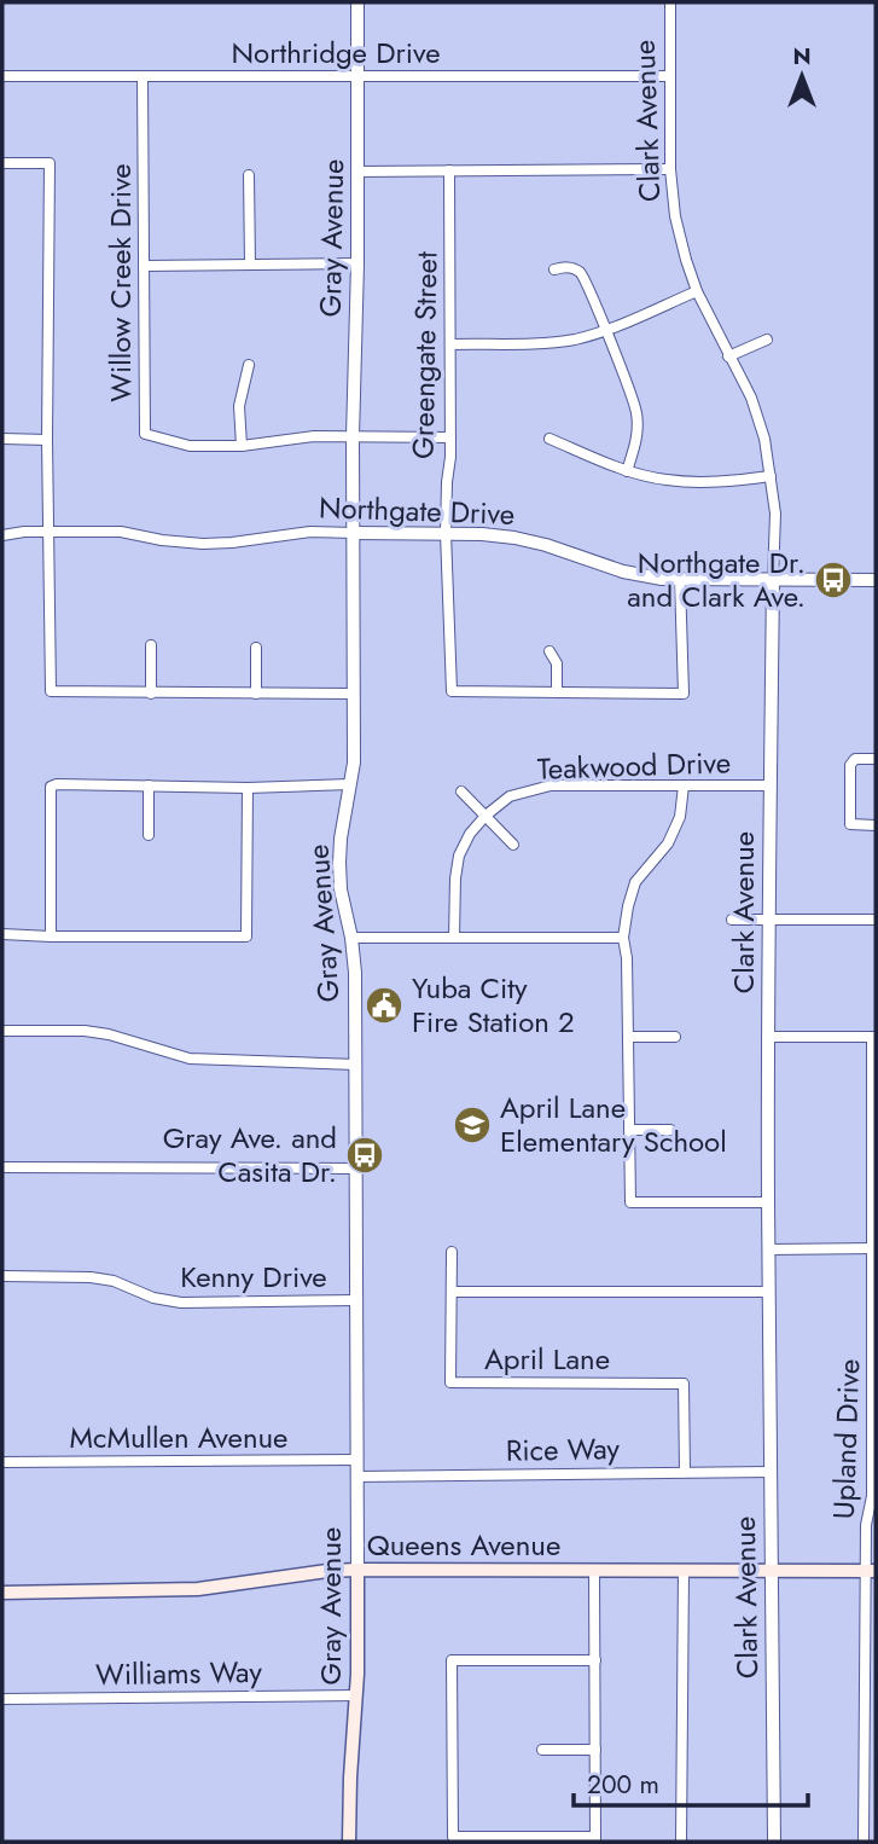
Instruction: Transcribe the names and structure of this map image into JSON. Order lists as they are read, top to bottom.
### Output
{
  "streets": {
    "main road": ["Gray Avenue", "Queens Avenue"],
    "street": [
      "Northridge Drive",
      "Clark Avenue",
      "Willow Creek Drive",
      "Greengate Street",
      "Northgate Drive",
      "Teakwood Drive",
      "Kenny Drive",
      "April Lane",
      "McMullen Avenue",
      "Upland Drive",
      "Rice Way",
      "Williams Way"
    ]
  },
  "crossings": [
    ["Northridge Drive", "Clark Avenue"],
    ["Northridge Drive", "Gray Avenue"],
    ["Northridge Drive", "Willow Creek Drive"],
    ["Clark Avenue", "Northgate Drive"],
    ["Clark Avenue", "Teakwood Drive"],
    ["Clark Avenue", "Rice Way"],
    ["Clark Avenue", "Queens Avenue"],
    ["Gray Avenue", "Willow Creek Drive"],
    ["Gray Avenue", "Northgate Drive"],
    ["Gray Avenue", "Kenny Drive"],
    ["Gray Avenue", "McMullen Avenue"],
    ["Gray Avenue", "Rice Way"],
    ["Gray Avenue", "Queens Avenue"],
    ["Gray Avenue", "Williams Way"],
    ["Willow Creek Drive", "Greengate Street"],
    ["Greengate Street", "Northgate Drive"],
    ["April Lane", "Rice Way"],
    ["Upland Drive", "Queens Avenue"]
  ],
  "places": {
    "bus stop": ["Northgate Dr. and Clark Ave.", "Gray Ave. and Casita Dr."],
    "public building": ["Yuba City Fire Station 2"],
    "school or university": ["April Lane Elementary School"]
  },
  "scale_bar": "200 m",
  "north": "top"
}
